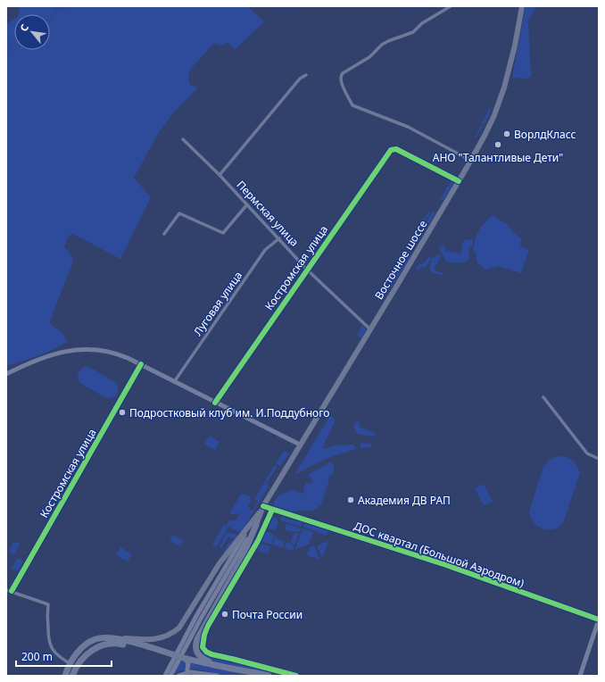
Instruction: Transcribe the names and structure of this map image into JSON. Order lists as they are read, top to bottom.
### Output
{
  "streets": {
    "main road": ["Восточное шоссе"],
    "street": [
      "Пермская улица",
      "Костромская улица",
      "Луговая улица",
      "ДОС квартал (Большой Аэродром)"
    ]
  },
  "crossings": [
    ["Пермская улица", "Восточное шоссе"],
    ["Пермская улица", "Костромская улица"],
    ["Пермская улица", "Луговая улица"],
    ["Восточное шоссе", "Костромская улица"],
    ["Восточное шоссе", "ДОС квартал (Большой Аэродром)"]
  ],
  "places": [
    "ВорлдКласс",
    "АНО \"Талантливые Дети\"",
    "Подростковый клуб им. И.Поддубного",
    "Академия ДВ РАП",
    "Почта России"
  ],
  "scale_bar": "200 m",
  "north": "top left"
}
